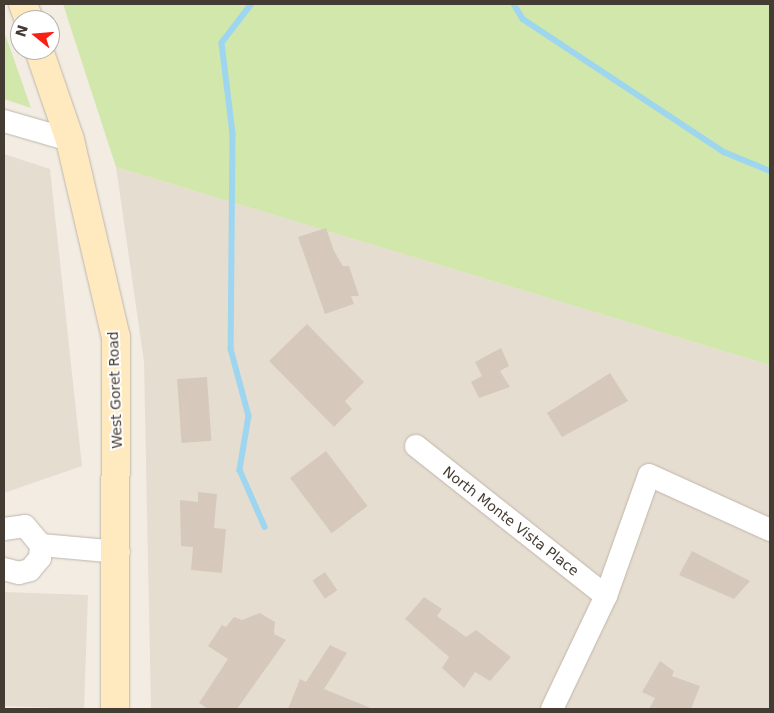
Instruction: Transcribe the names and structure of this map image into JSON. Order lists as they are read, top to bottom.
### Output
{
  "streets": {
    "street": ["West Goret Road", "North Monte Vista Place"]
  },
  "north": "left"
}
